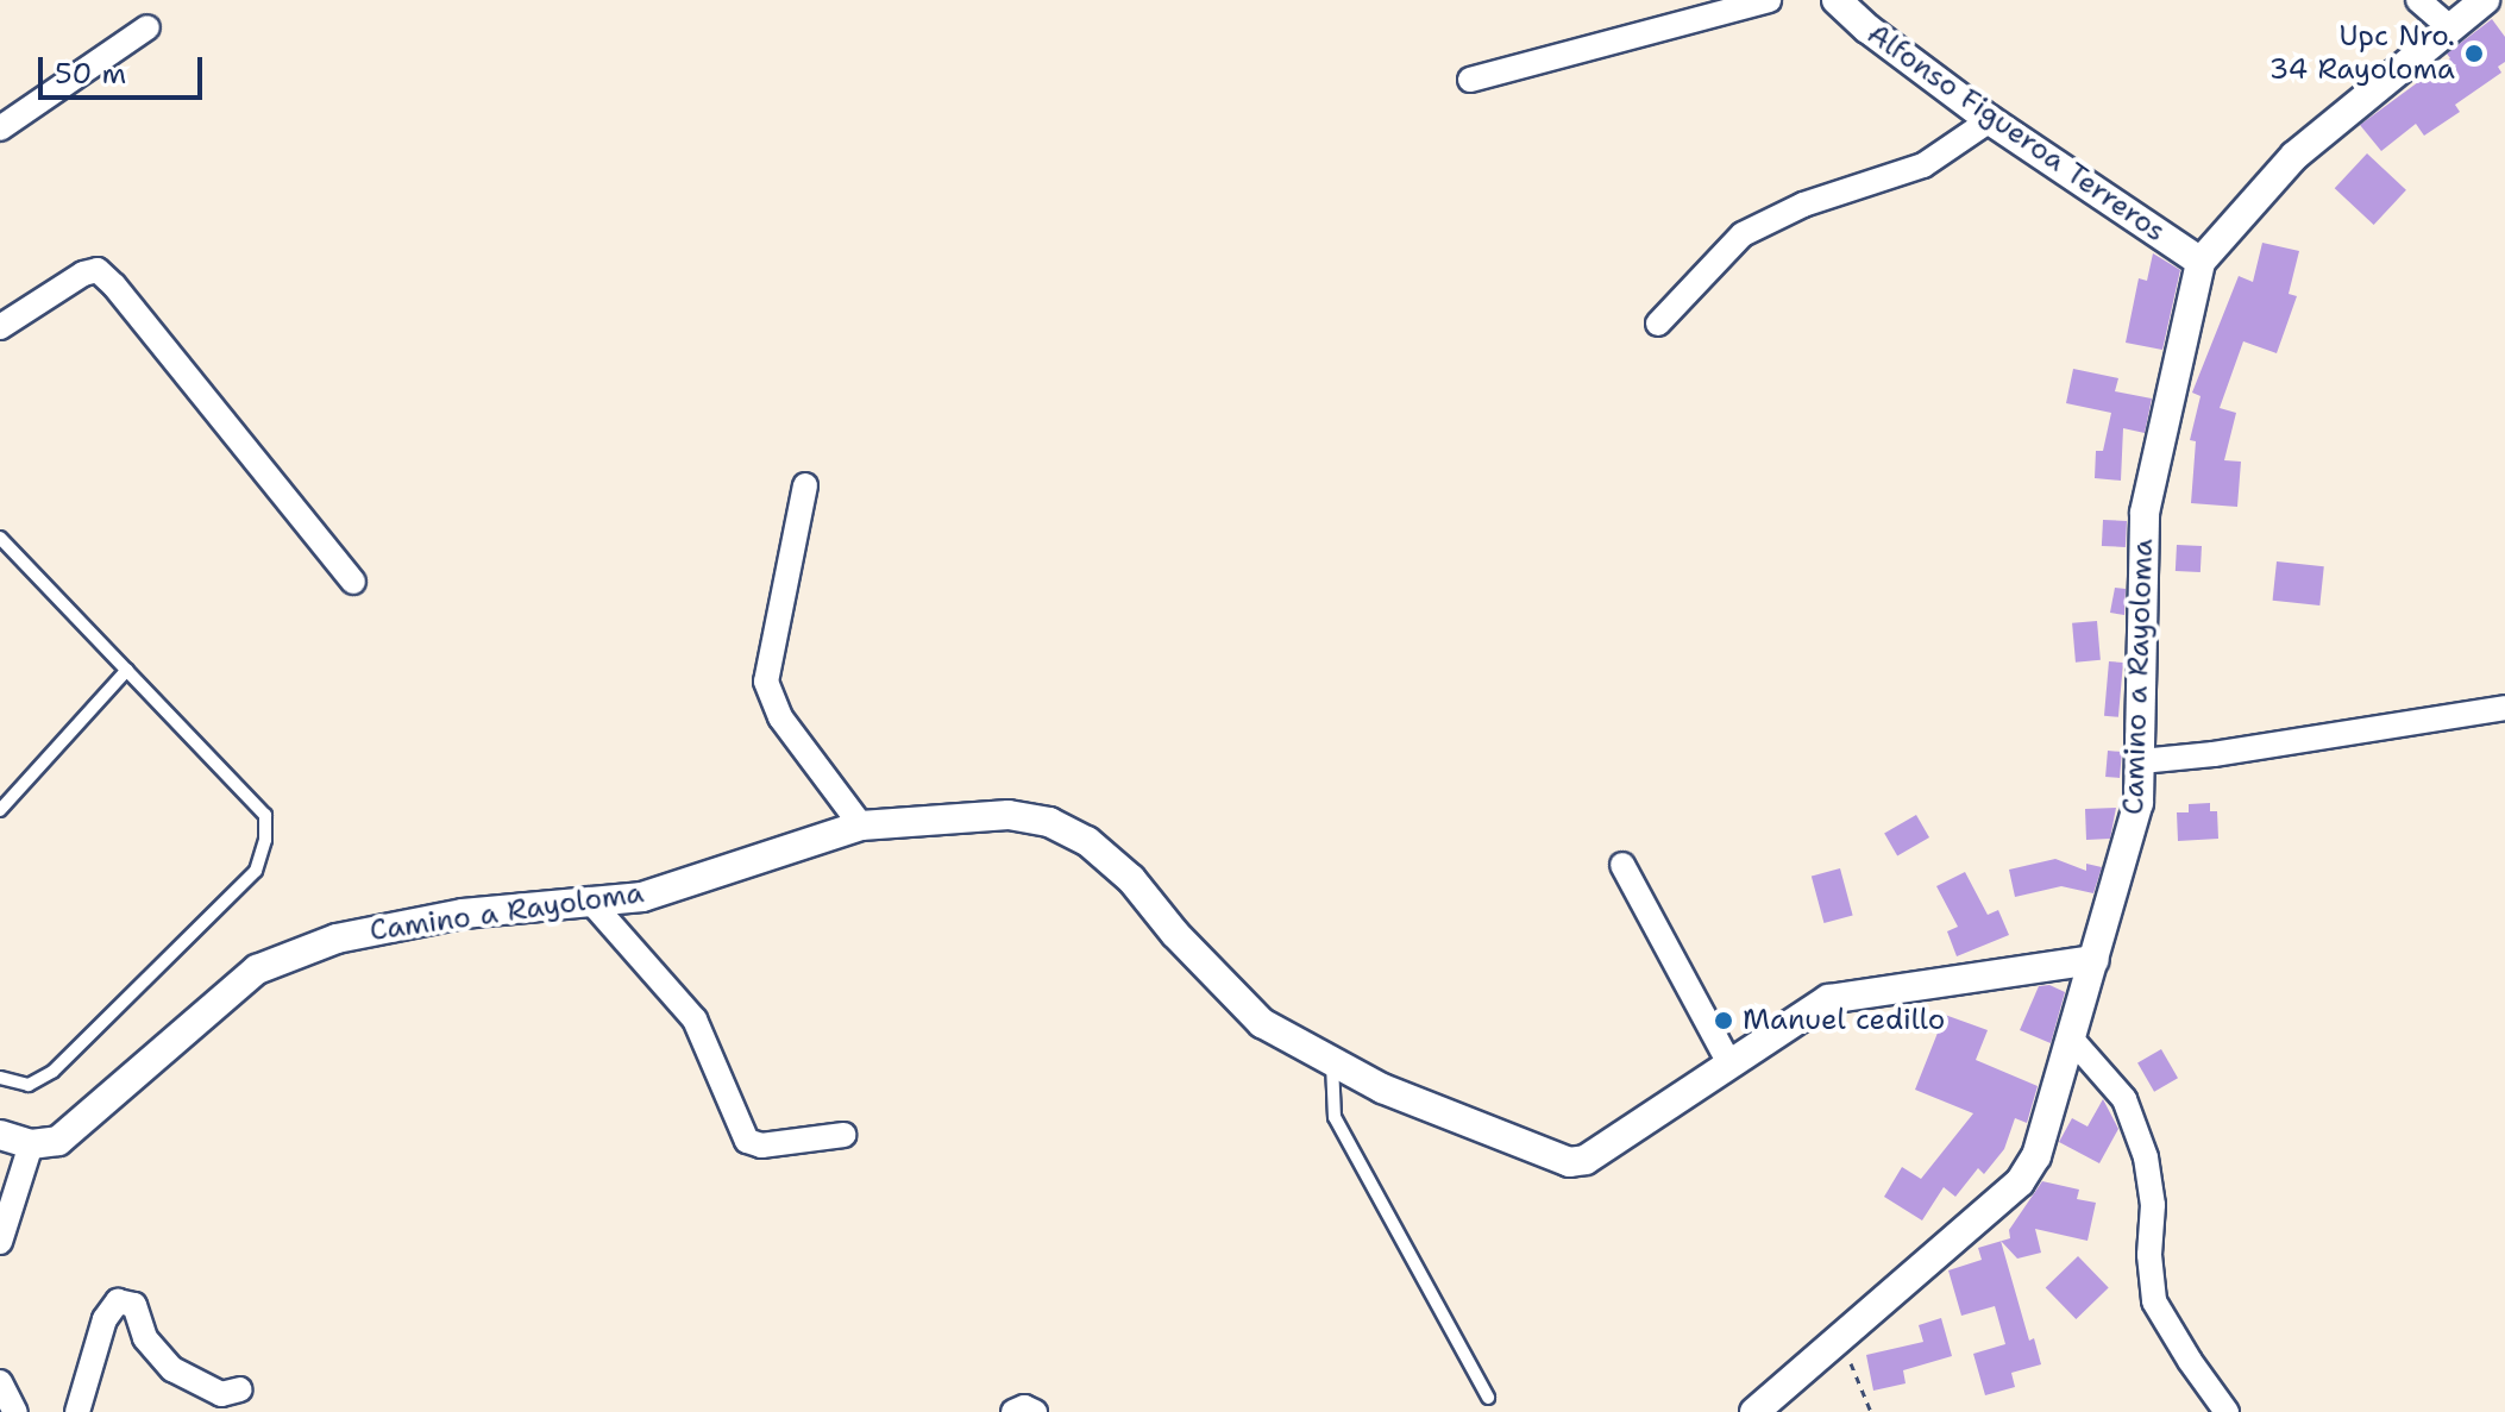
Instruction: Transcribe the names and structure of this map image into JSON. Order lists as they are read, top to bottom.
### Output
{
  "streets": {
    "street": ["Alfonso Figueroa Terreros", "Camino a Rayoloma"]
  },
  "crossings": [
    ["Alfonso Figueroa Terreros", "Camino a Rayoloma"]
  ],
  "places": ["Upc Nro. 34 Rayoloma", "Manuel cedillo"],
  "scale_bar": "50 m"
}
